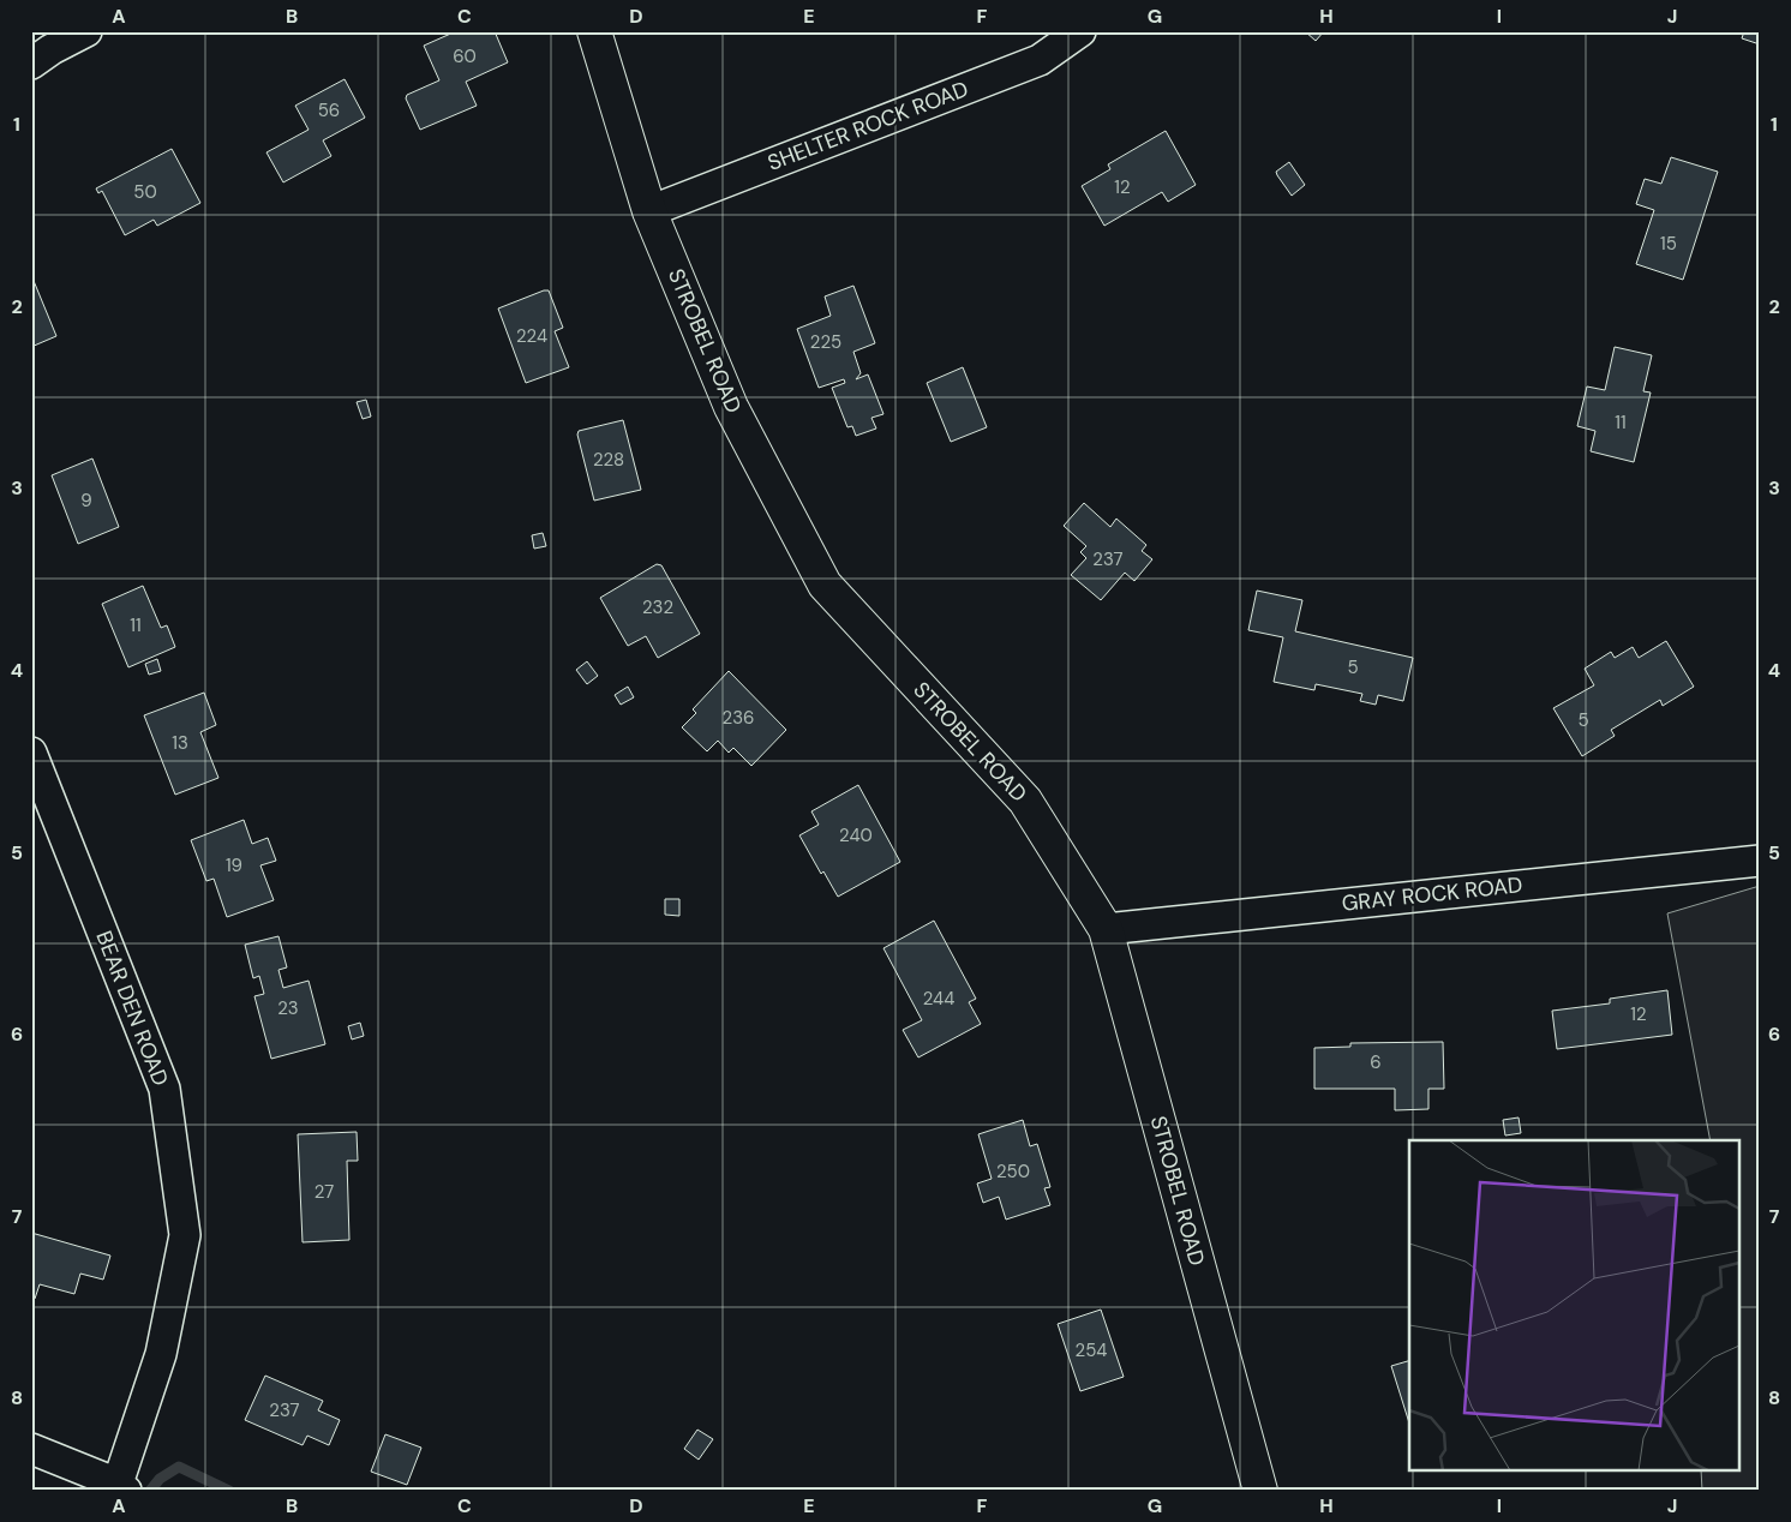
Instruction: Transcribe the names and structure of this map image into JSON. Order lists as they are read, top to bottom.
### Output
{
  "streets": {
    "street": [
      "SHELTER ROCK ROAD",
      "STROBEL ROAD",
      "GRAY ROCK ROAD",
      "BEAR DEN ROAD"
    ]
  },
  "crossings": [
    ["SHELTER ROCK ROAD", "STROBEL ROAD"],
    ["STROBEL ROAD", "GRAY ROCK ROAD"]
  ],
  "house_numbers": [
    "60",
    "56",
    "12",
    "50",
    "15",
    "224",
    "225",
    "11",
    "228",
    "9",
    "237",
    "232",
    "11",
    "5",
    "236",
    "5",
    "13",
    "240",
    "19",
    "244",
    "23",
    "12",
    "6",
    "250",
    "27",
    "254",
    "237"
  ],
  "grid": {
    "columns": [
      "A",
      "B",
      "C",
      "D",
      "E",
      "F",
      "G",
      "H",
      "I",
      "J"
    ],
    "rows": [
      "1",
      "2",
      "3",
      "4",
      "5",
      "6",
      "7",
      "8"
    ]
  }
}
